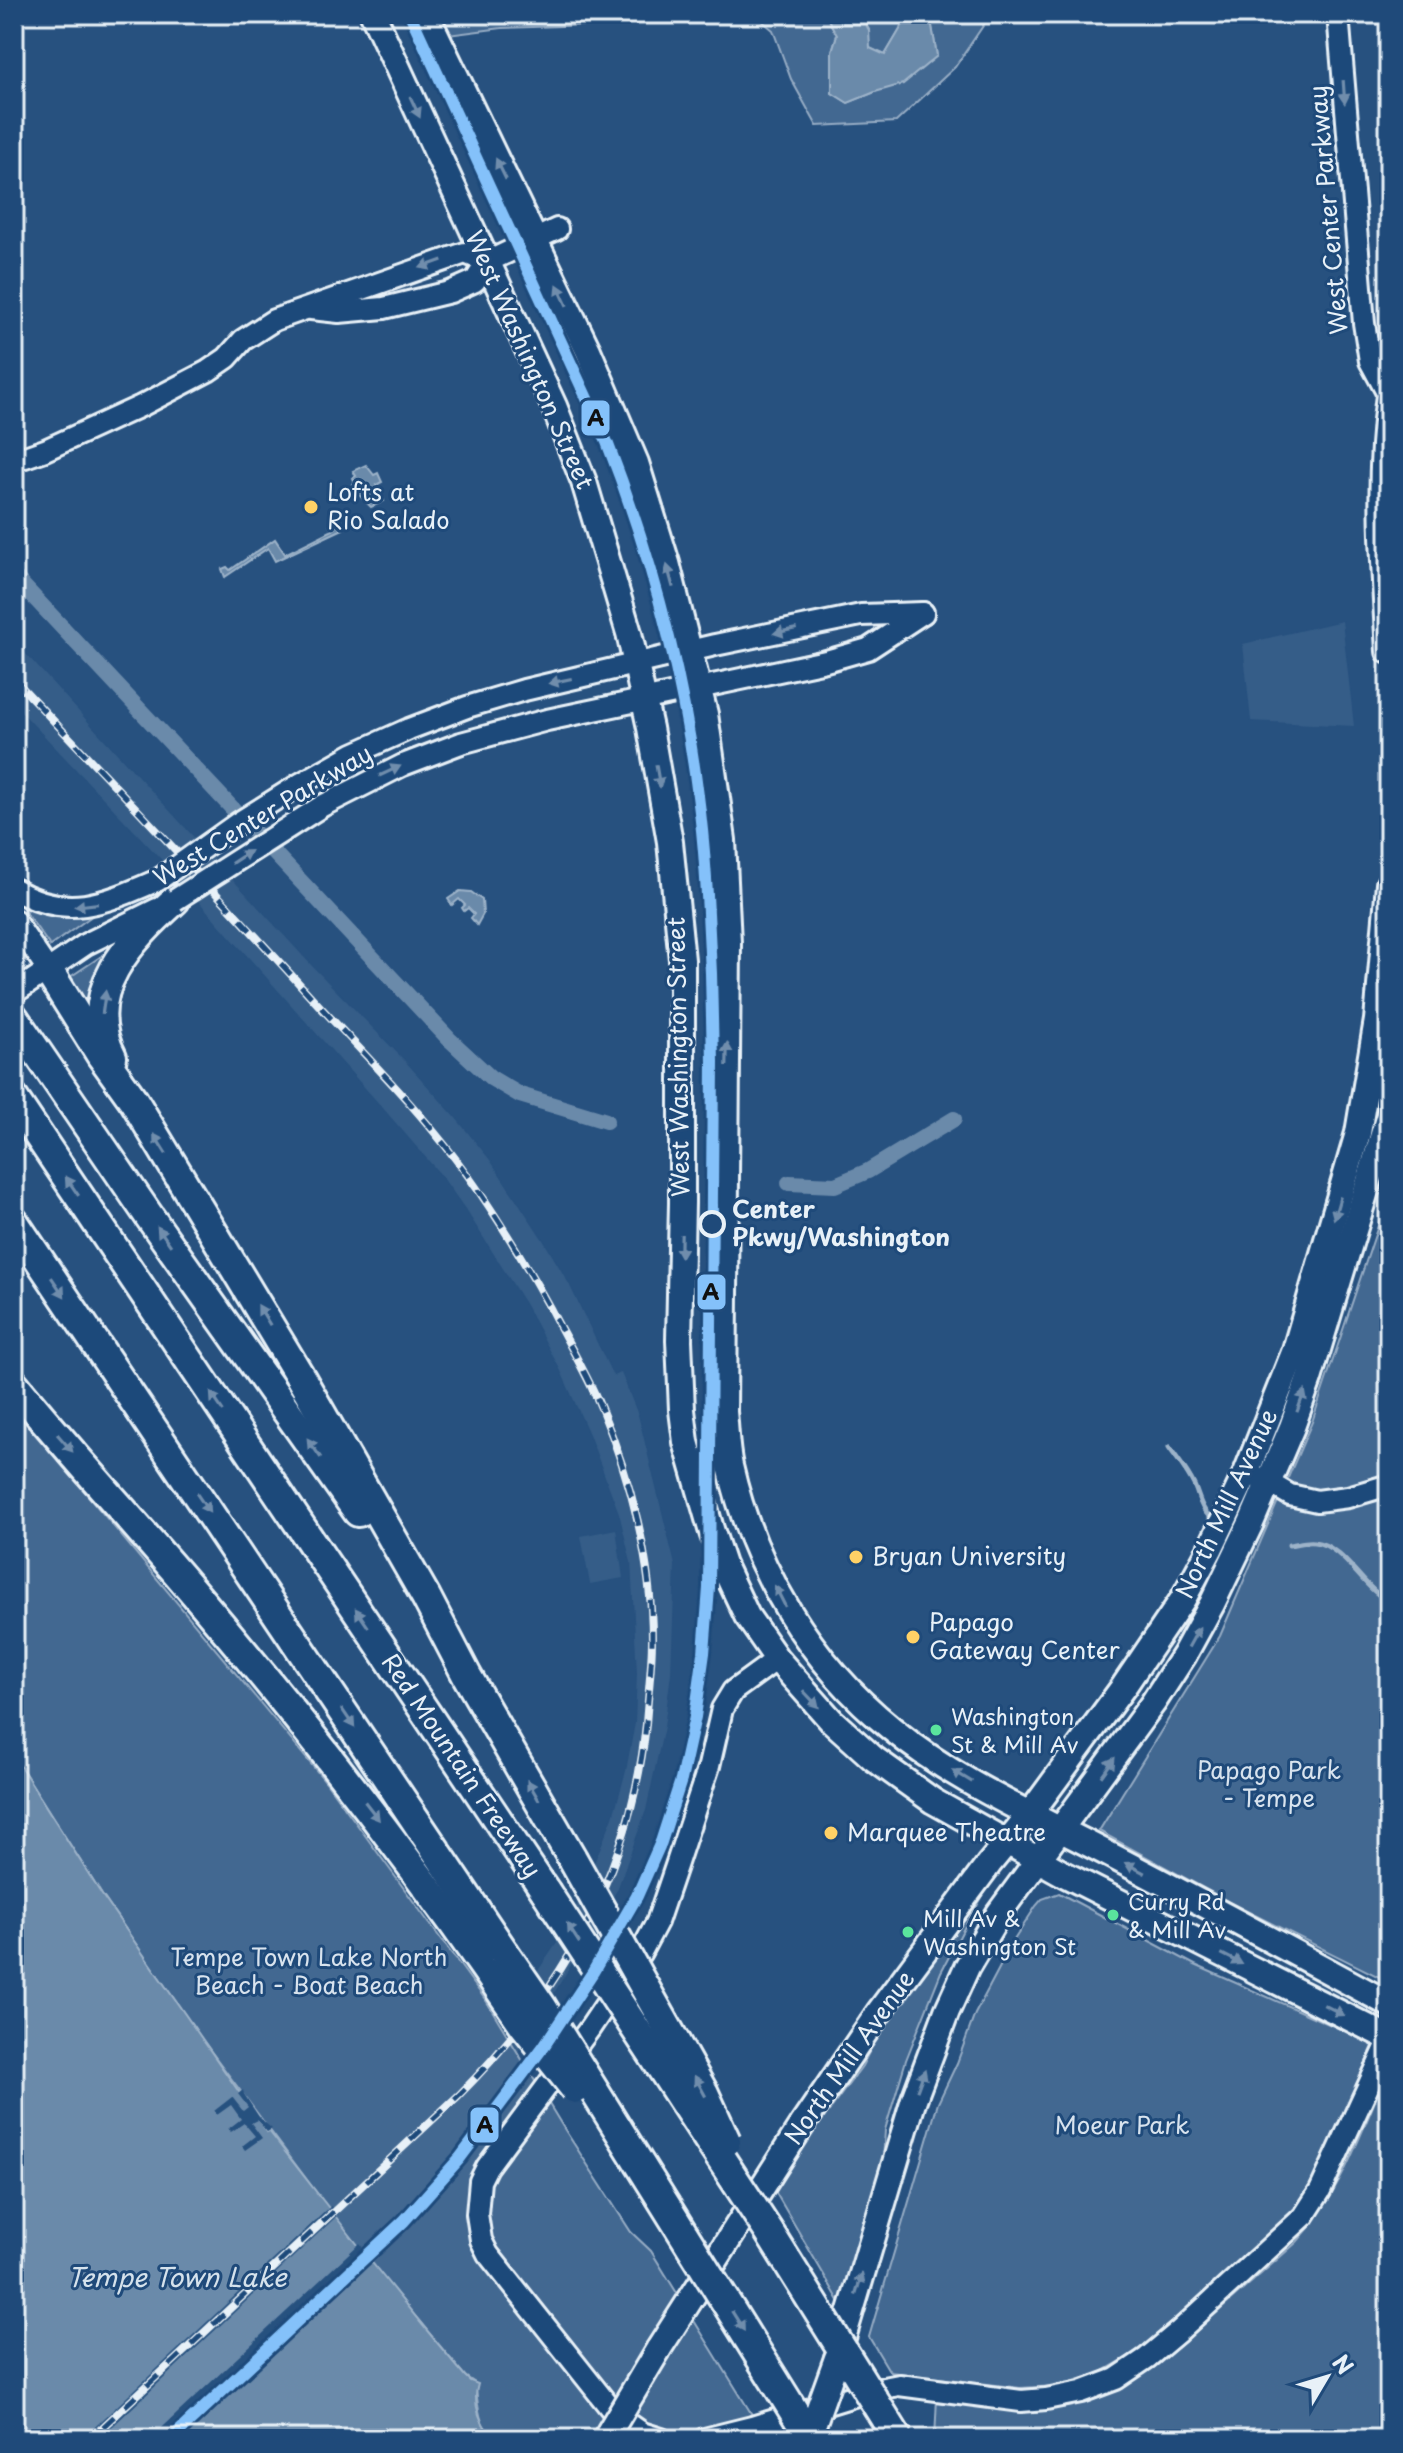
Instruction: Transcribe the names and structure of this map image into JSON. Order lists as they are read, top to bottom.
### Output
{
  "streets": {
    "highway": ["Red Mountain Freeway"],
    "main road": ["West Washington Street", "North Mill Avenue"],
    "street": ["West Center Parkway"]
  },
  "crossings": [
    ["West Center Parkway", "West Washington Street"],
    ["West Washington Street", "North Mill Avenue"]
  ],
  "water": ["Tempe Town Lake"],
  "parks": ["Papago Park - Tempe", "Tempe Town Lake North Beach - Boat Beach", "Moeur Park"],
  "places": [
    "Lofts at Rio Salado",
    "Center Pkwy/Washington",
    "Bryan University",
    "Papago Gateway Center",
    "Washington St & Mill Av",
    "Marquee Theatre",
    "Curry Rd & Mill Av",
    "Mill Av & Washington St"
  ],
  "lines": ["transit line A"],
  "north": "top right"
}
